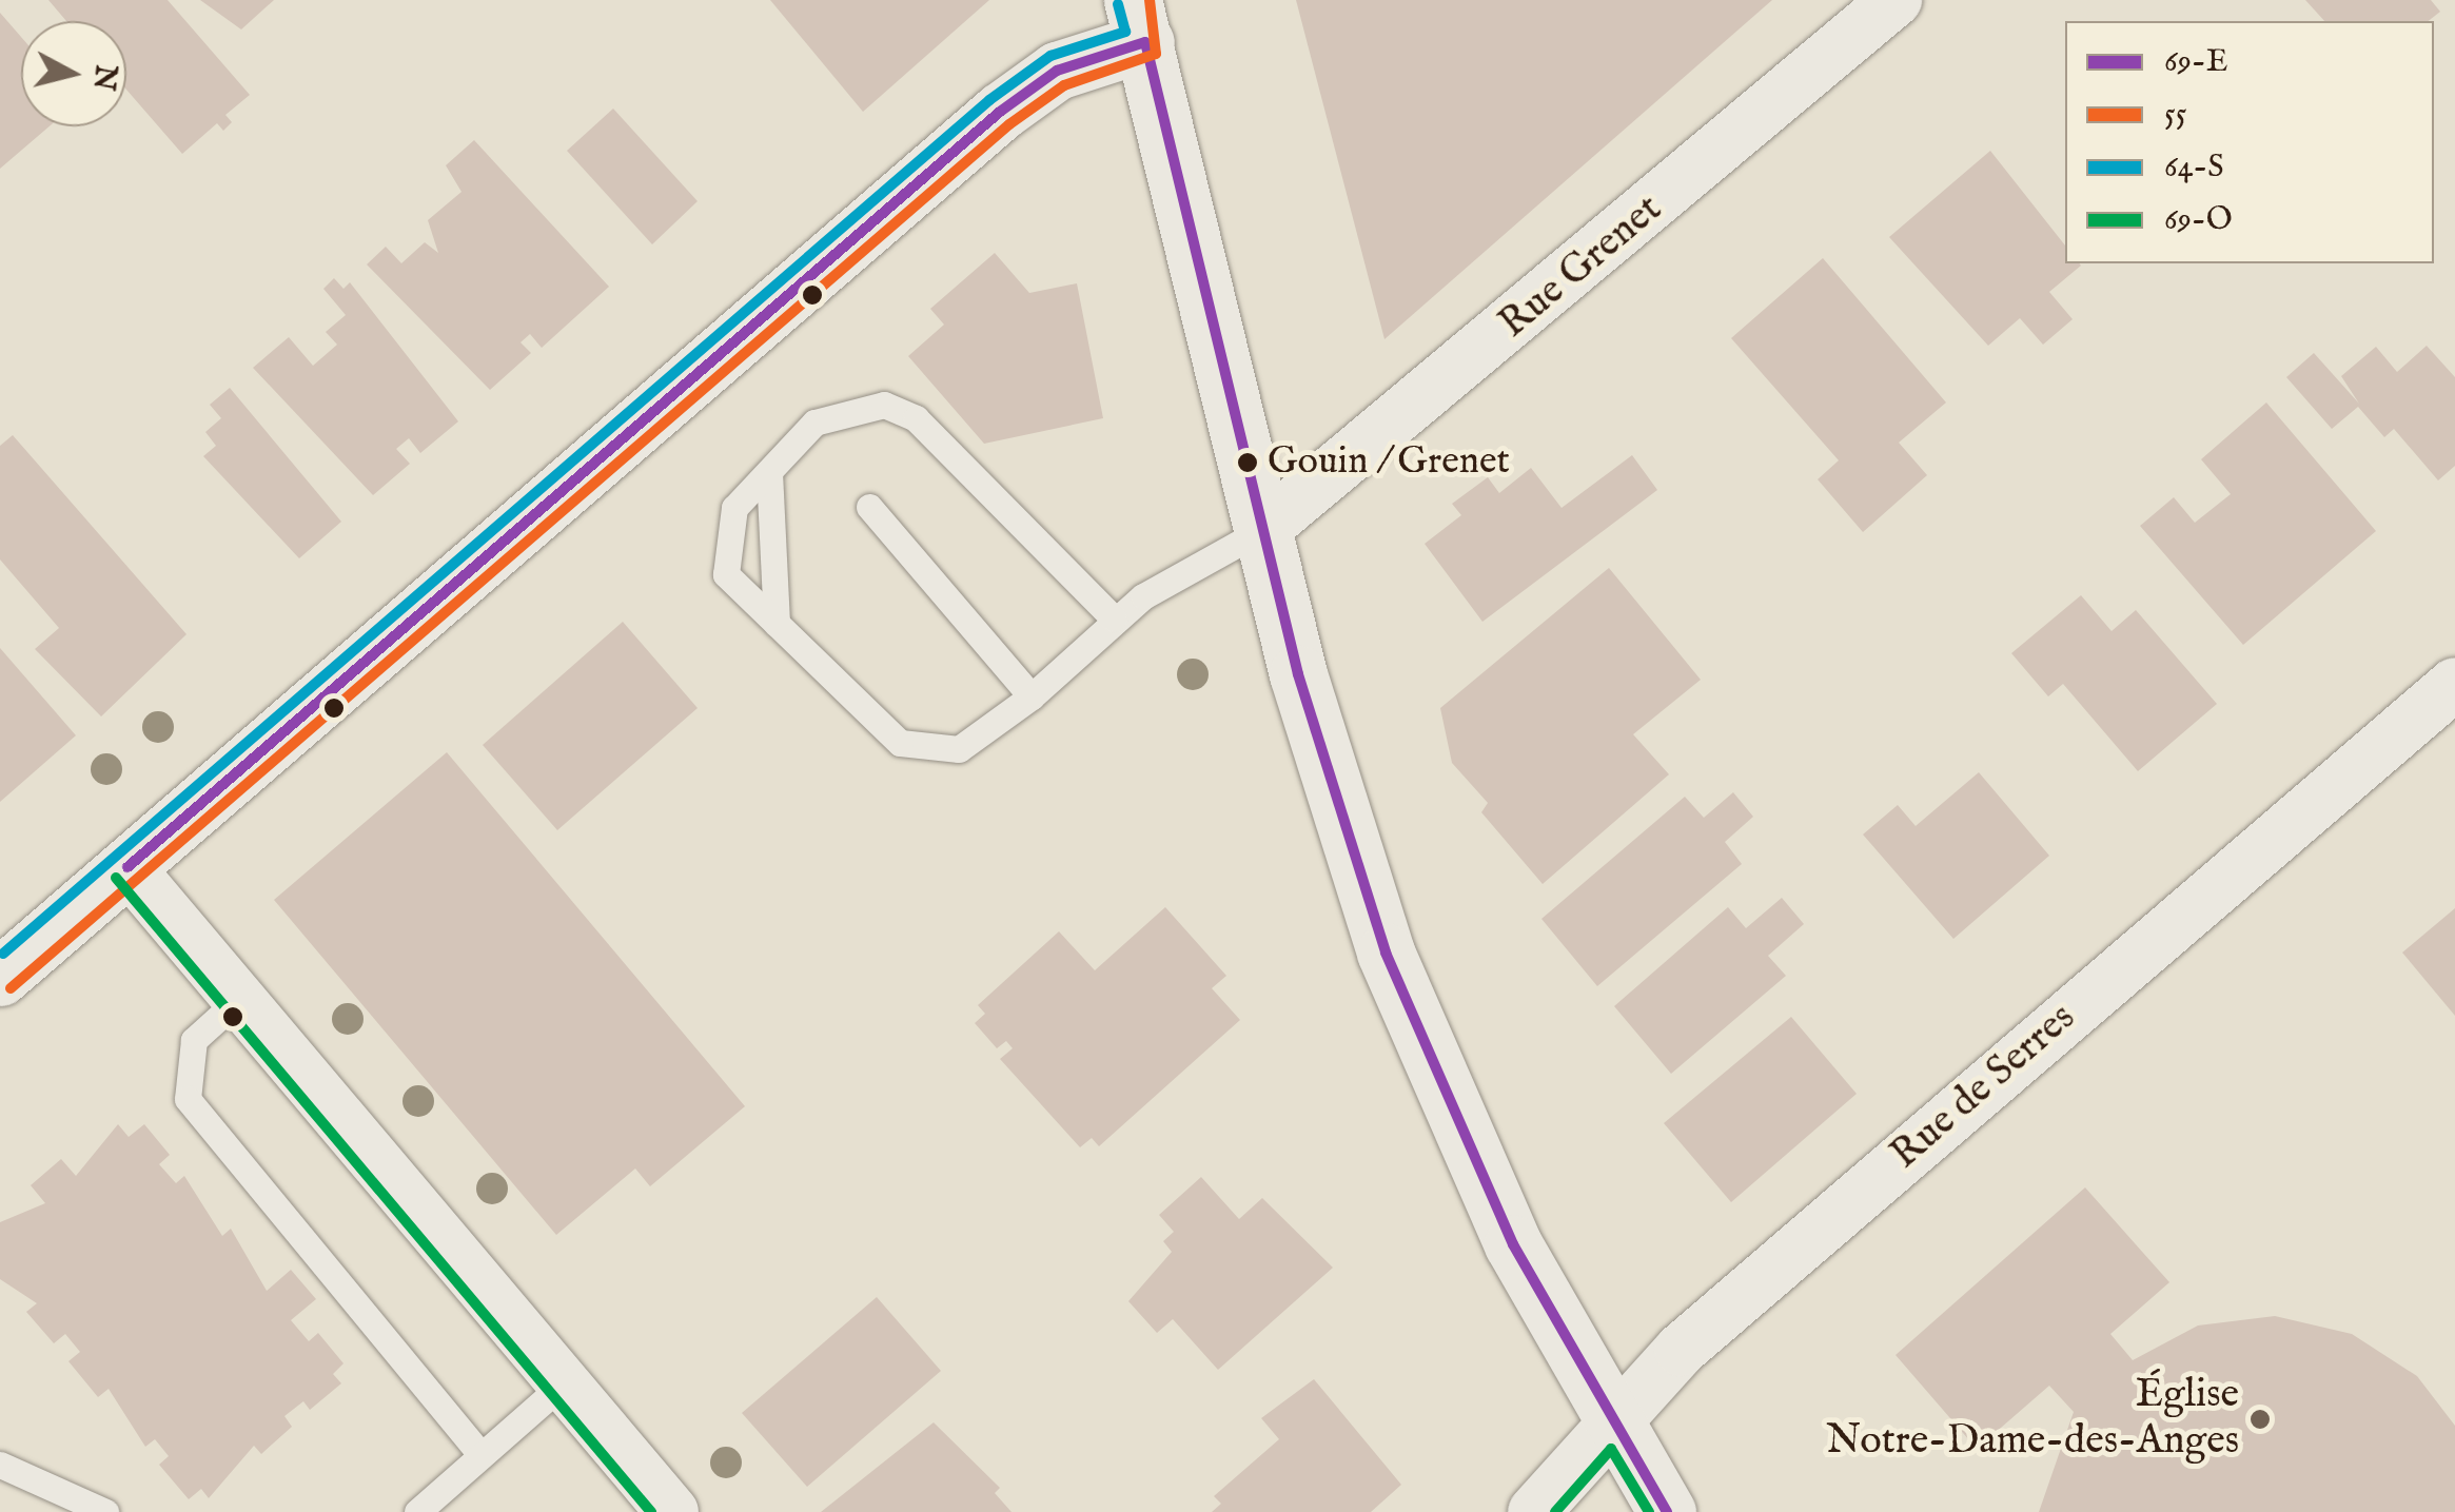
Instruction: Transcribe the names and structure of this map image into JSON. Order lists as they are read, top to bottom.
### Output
{
  "streets": {
    "street": ["Rue Grenet", "Rue de Serres"]
  },
  "places": ["Gouin / Grenet", "Église Notre-Dame-des-Anges"],
  "lines": [
    "transit line 55",
    "transit line 64-S",
    "transit line 69-E",
    "transit line 69-O"
  ],
  "legend": [
    "69-E",
    "55",
    "64-S",
    "69-O"
  ],
  "north": "right"
}
